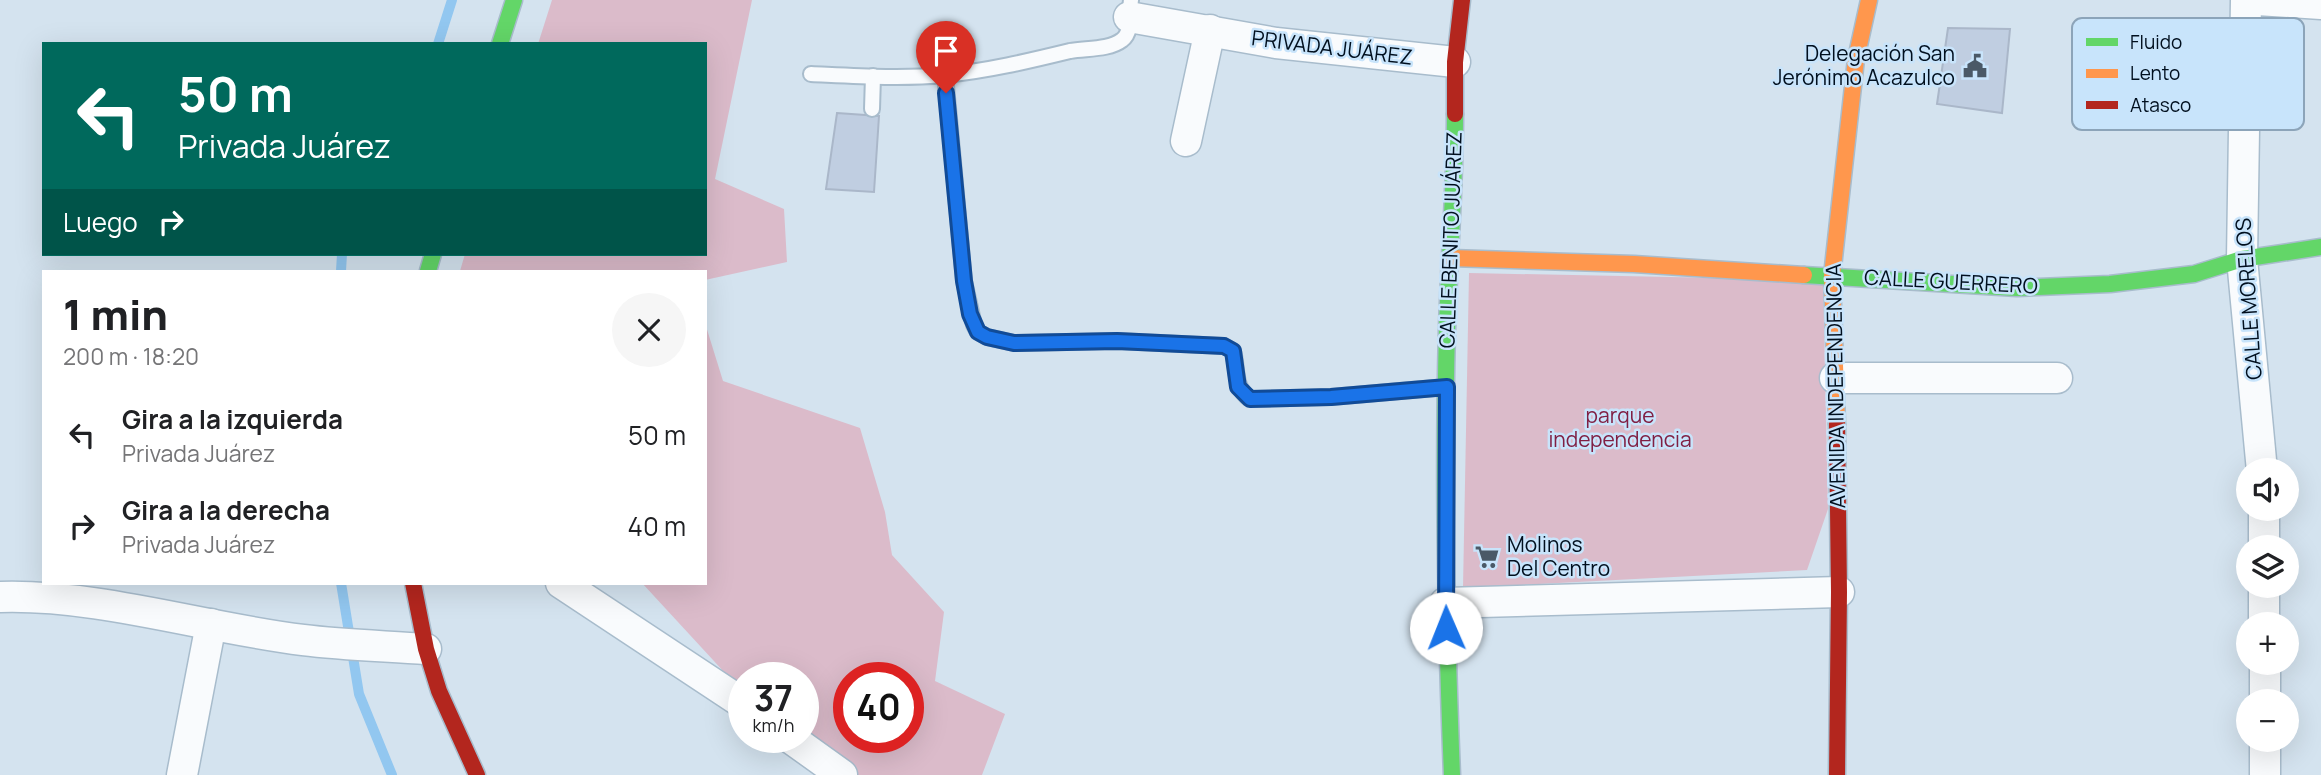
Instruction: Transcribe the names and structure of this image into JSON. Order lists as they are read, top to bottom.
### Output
{
  "streets": {
    "street": [
      "PRIVADA JUÁREZ",
      "CALLE BENITO JUÁREZ",
      "CALLE GUERRERO",
      "CALLE MORELOS",
      "AVENIDA INDEPENDENCIA"
    ]
  },
  "crossings": [
    ["PRIVADA JUÁREZ", "CALLE BENITO JUÁREZ"],
    ["CALLE BENITO JUÁREZ", "CALLE GUERRERO"],
    ["CALLE GUERRERO", "CALLE MORELOS"],
    ["CALLE GUERRERO", "AVENIDA INDEPENDENCIA"]
  ],
  "parks": ["parque independencia"],
  "places": {
    "public building": ["Delegación San Jerónimo Acazulco"],
    "supermarket": ["Molinos Del Centro"]
  },
  "legend": ["Fluido", "Lento", "Atasco"],
  "page": {
    "turn": ["50 m", "Privada Juárez"],
    "then": "Luego",
    "heading": ["1 min", "200 m · 18:20"],
    "list": [
      {
        "name": "Gira a la izquierda",
        "note": "Privada Juárez",
        "value": "50 m"
      },
      {
        "name": "Gira a la derecha",
        "note": "Privada Juárez",
        "value": "40 m"
      }
    ],
    "map_buttons": ["+", "−"],
    "speed": "37 km/h",
    "limit": "40"
  }
}
